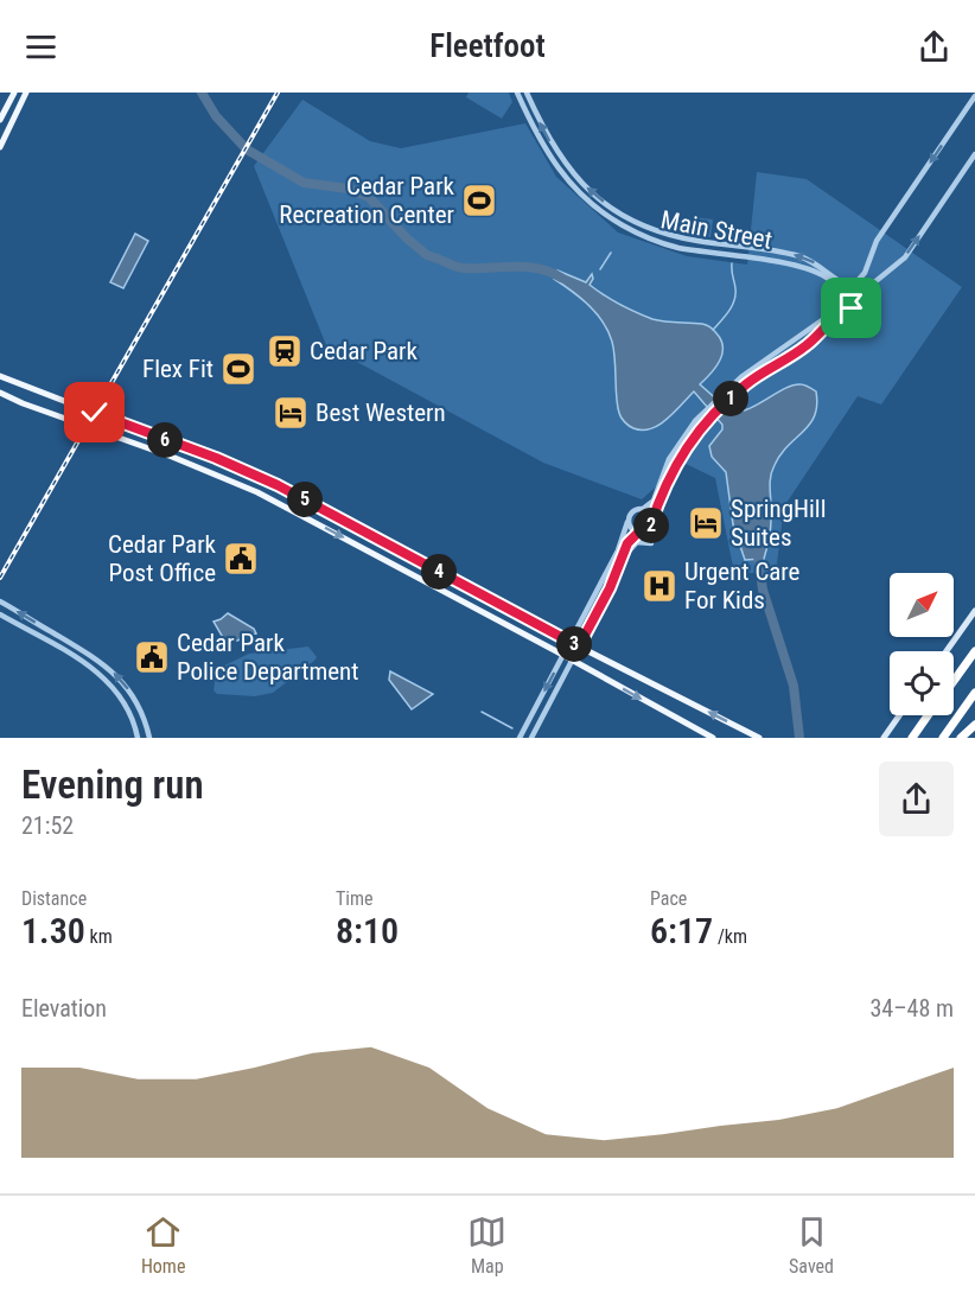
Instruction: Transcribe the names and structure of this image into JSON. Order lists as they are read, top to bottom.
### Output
{
  "streets": {
    "street": ["Main Street"]
  },
  "places": {
    "sports": ["Cedar Park Recreation Center", "Flex Fit"],
    "station": ["Cedar Park"],
    "hotel": ["Best Western", "SpringHill Suites"],
    "public building": ["Cedar Park Post Office", "Cedar Park Police Department"],
    "hospital": ["Urgent Care For Kids"]
  },
  "north": "top right",
  "page": {
    "header": "Fleetfoot",
    "pins": [
      "1",
      "6",
      "5",
      "2",
      "4",
      "3"
    ],
    "heading": ["Evening run", "21:52"],
    "stats": [
      ["Distance", "1.30 km"],
      ["Time", "8:10"],
      ["Pace", "6:17 /km"]
    ],
    "chart": ["Elevation", "34–48 m"],
    "tabs": ["Home", "Map", "Saved"]
  }
}
